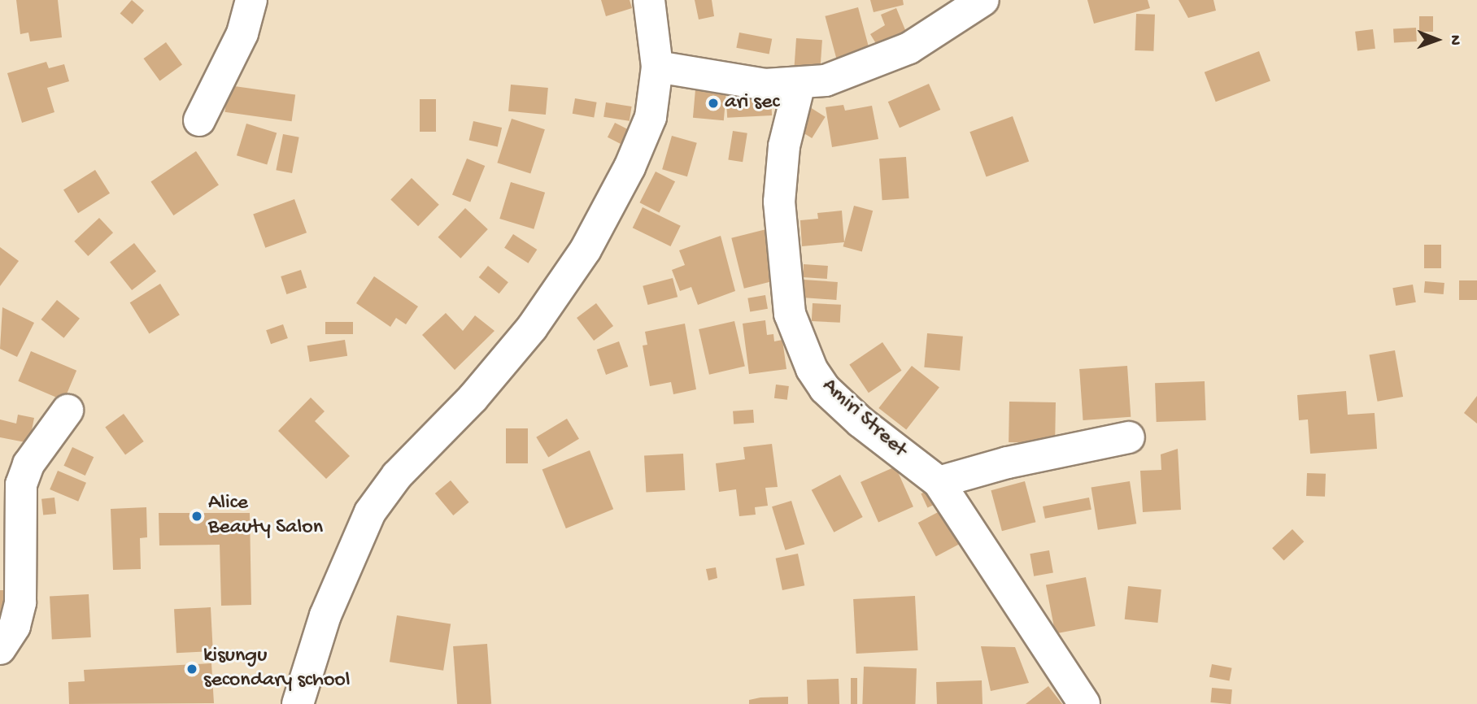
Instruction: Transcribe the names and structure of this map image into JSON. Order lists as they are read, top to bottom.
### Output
{
  "streets": {
    "street": ["Amiri Street"]
  },
  "places": ["ari sec", "Alice Beauty Salon", "kisungu secondary school"],
  "north": "right"
}
